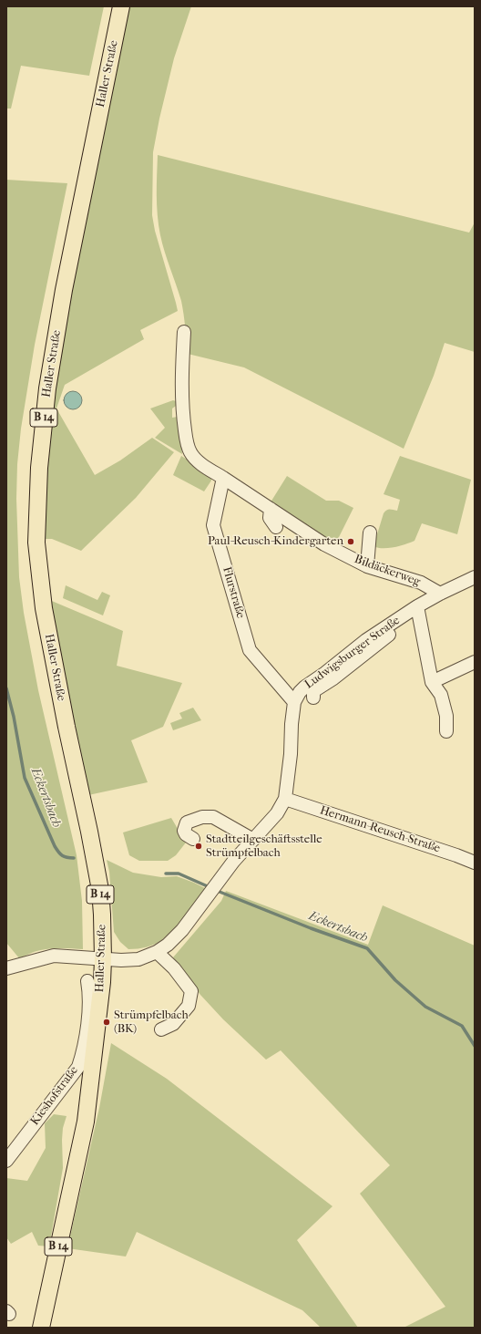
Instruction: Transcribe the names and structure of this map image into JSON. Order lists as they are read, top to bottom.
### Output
{
  "streets": {
    "main road": ["Haller Straße", "B 14"],
    "street": [
      "Bildäckerweg",
      "Flurstraße",
      "Ludwigsburger Straße",
      "Hermann-Reusch-Straße",
      "Kieshofstraße"
    ]
  },
  "crossings": [
    ["Haller Straße", "Ludwigsburger Straße"],
    ["Bildäckerweg", "Flurstraße"],
    ["Bildäckerweg", "Ludwigsburger Straße"],
    ["Flurstraße", "Ludwigsburger Straße"],
    ["Ludwigsburger Straße", "Hermann-Reusch-Straße"]
  ],
  "water": ["Eckertsbach"],
  "places": ["Paul-Reusch-Kindergarten", "Stadtteilgeschäftsstelle Strümpfelbach", "Strümpfelbach (BK)"]
}
